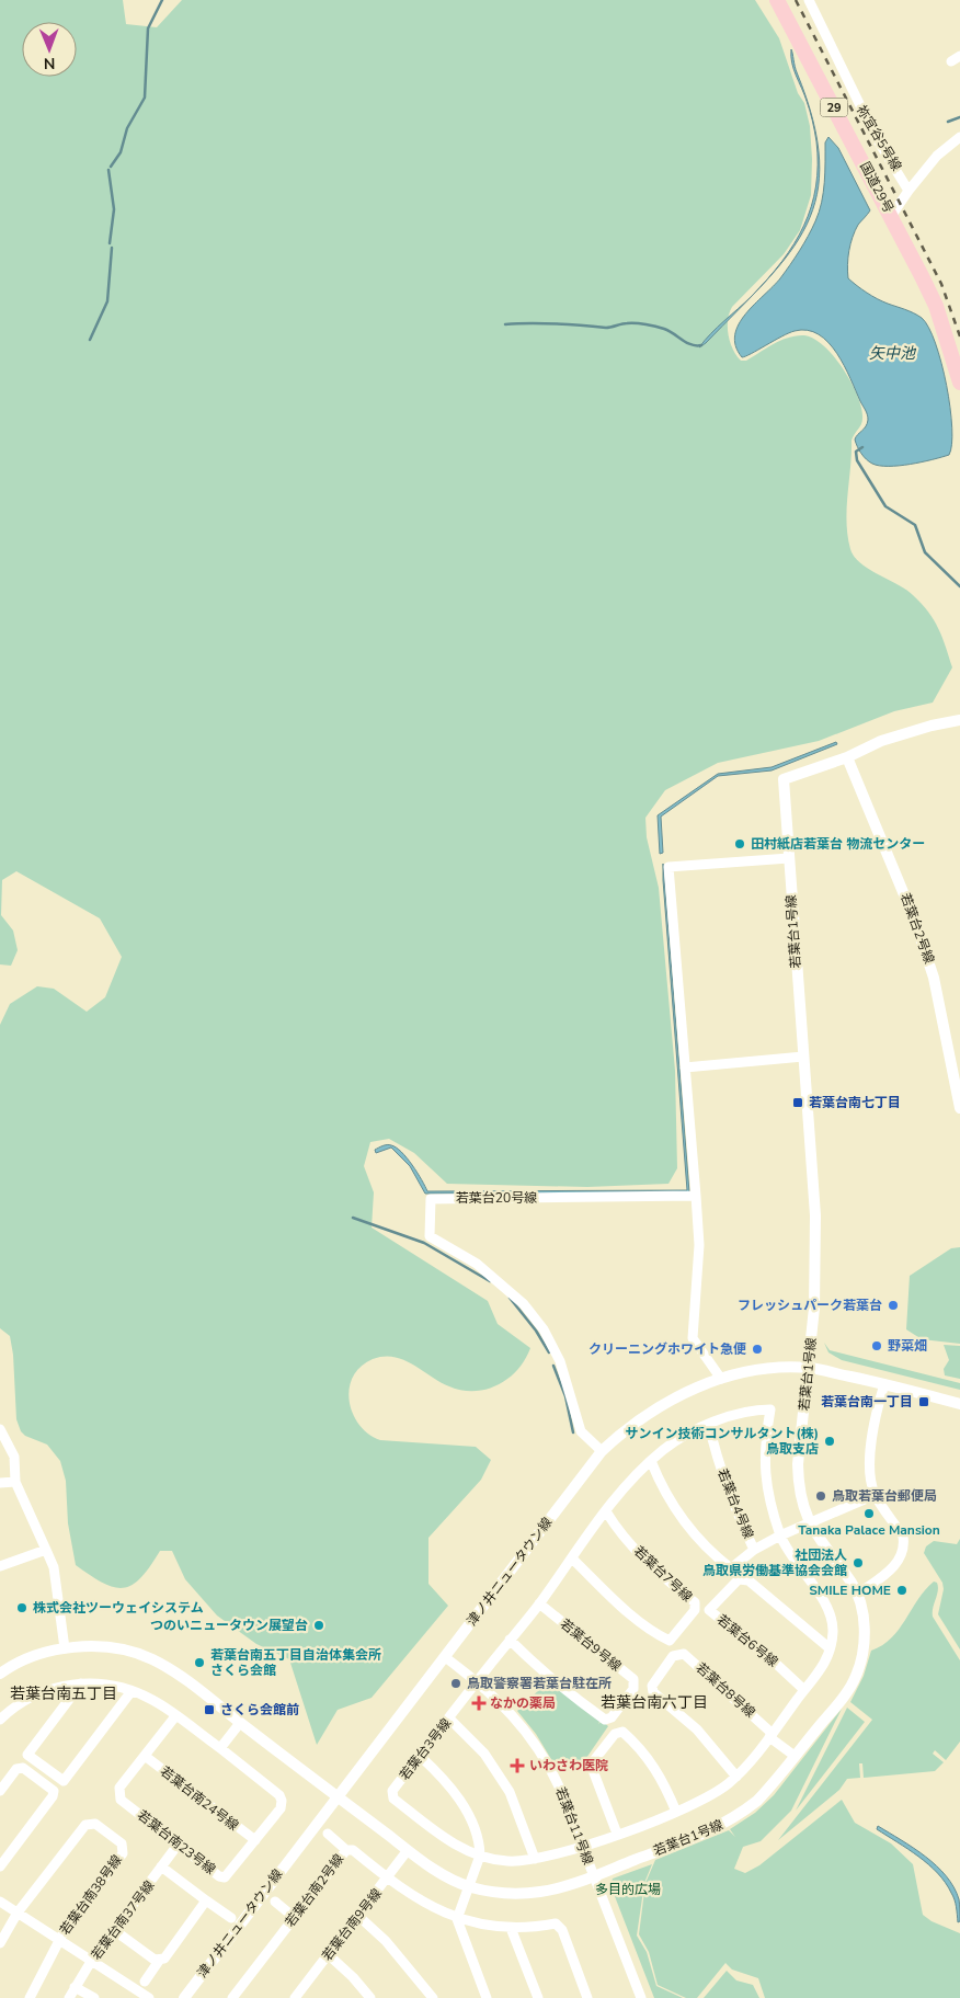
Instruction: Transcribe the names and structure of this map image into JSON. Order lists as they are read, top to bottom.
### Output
{
  "streets": {
    "highway": ["29", "国道29号"],
    "street": [
      "祢宜谷5号線",
      "若葉台2号線",
      "若葉台1号線",
      "若葉台20号線",
      "若葉台4号線",
      "津ノ井ニュータウン線",
      "若葉台7号線",
      "若葉台6号線",
      "若葉台9号線",
      "若葉台8号線",
      "若葉台3号線",
      "若葉台南24号線",
      "若葉台11号線",
      "若葉台南23号線",
      "若葉台南2号線",
      "若葉台南38号線",
      "若葉台南37号線",
      "若葉台南9号線"
    ]
  },
  "crossings": [
    ["若葉台2号線", "若葉台1号線"],
    ["若葉台1号線", "津ノ井ニュータウン線"],
    ["若葉台1号線", "若葉台11号線"],
    ["若葉台1号線", "若葉台南9号線"],
    ["若葉台20号線", "津ノ井ニュータウン線"],
    ["若葉台4号線", "若葉台3号線"],
    ["津ノ井ニュータウン線", "若葉台11号線"],
    ["若葉台7号線", "若葉台3号線"],
    ["若葉台6号線", "若葉台3号線"],
    ["若葉台9号線", "若葉台3号線"],
    ["若葉台8号線", "若葉台3号線"],
    ["若葉台3号線", "若葉台11号線"],
    ["若葉台南24号線", "若葉台南23号線"],
    ["若葉台南23号線", "若葉台南37号線"],
    ["若葉台南2号線", "若葉台南9号線"]
  ],
  "districts": ["若葉台南五丁目", "若葉台南六丁目"],
  "water": ["矢中池"],
  "parks": ["多目的広場"],
  "places": {
    "other": [
      "田村紙店若葉台 物流センター",
      "フレッシュパーク若葉台",
      "野菜畑",
      "クリーニングホワイト急便",
      "サンイン技術コンサルタント(株) 鳥取支店",
      "鳥取若葉台郵便局",
      "Tanaka Palace Mansion",
      "社団法人 鳥取県労働基準協会会館",
      "SMILE HOME",
      "株式会社ツーウェイシステム",
      "つのいニュータウン展望台",
      "若葉台南五丁目自治体集会所 さくら会館",
      "鳥取警察署若葉台駐在所"
    ],
    "transit": ["若葉台南七丁目", "若葉台南一丁目", "さくら会館前"],
    "health": ["なかの薬局", "いわさわ医院"]
  },
  "north": "bottom"
}
